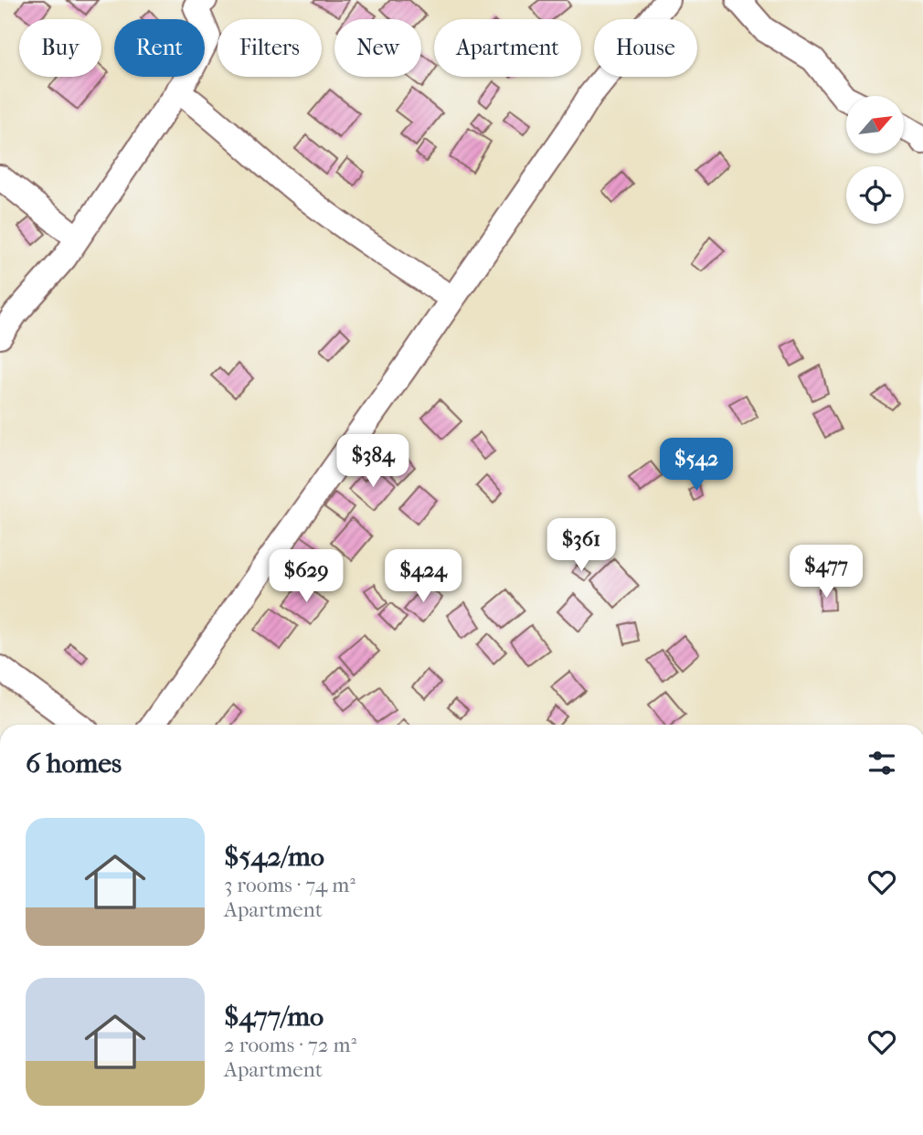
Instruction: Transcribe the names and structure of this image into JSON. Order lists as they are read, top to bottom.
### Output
{
  "north": "top right",
  "page": {
    "chip": [
      "Buy",
      "Rent",
      "Filters",
      "New",
      "Apartment",
      "House"
    ],
    "price": [
      "$384",
      "$542",
      "$361",
      "$477",
      "$629",
      "$424"
    ],
    "heading": "6 homes",
    "list": [
      {
        "name": "$542/mo",
        "note": "3 rooms · 74 m² · Apartment"
      },
      {
        "name": "$477/mo",
        "note": "2 rooms · 72 m² · Apartment"
      }
    ]
  }
}
